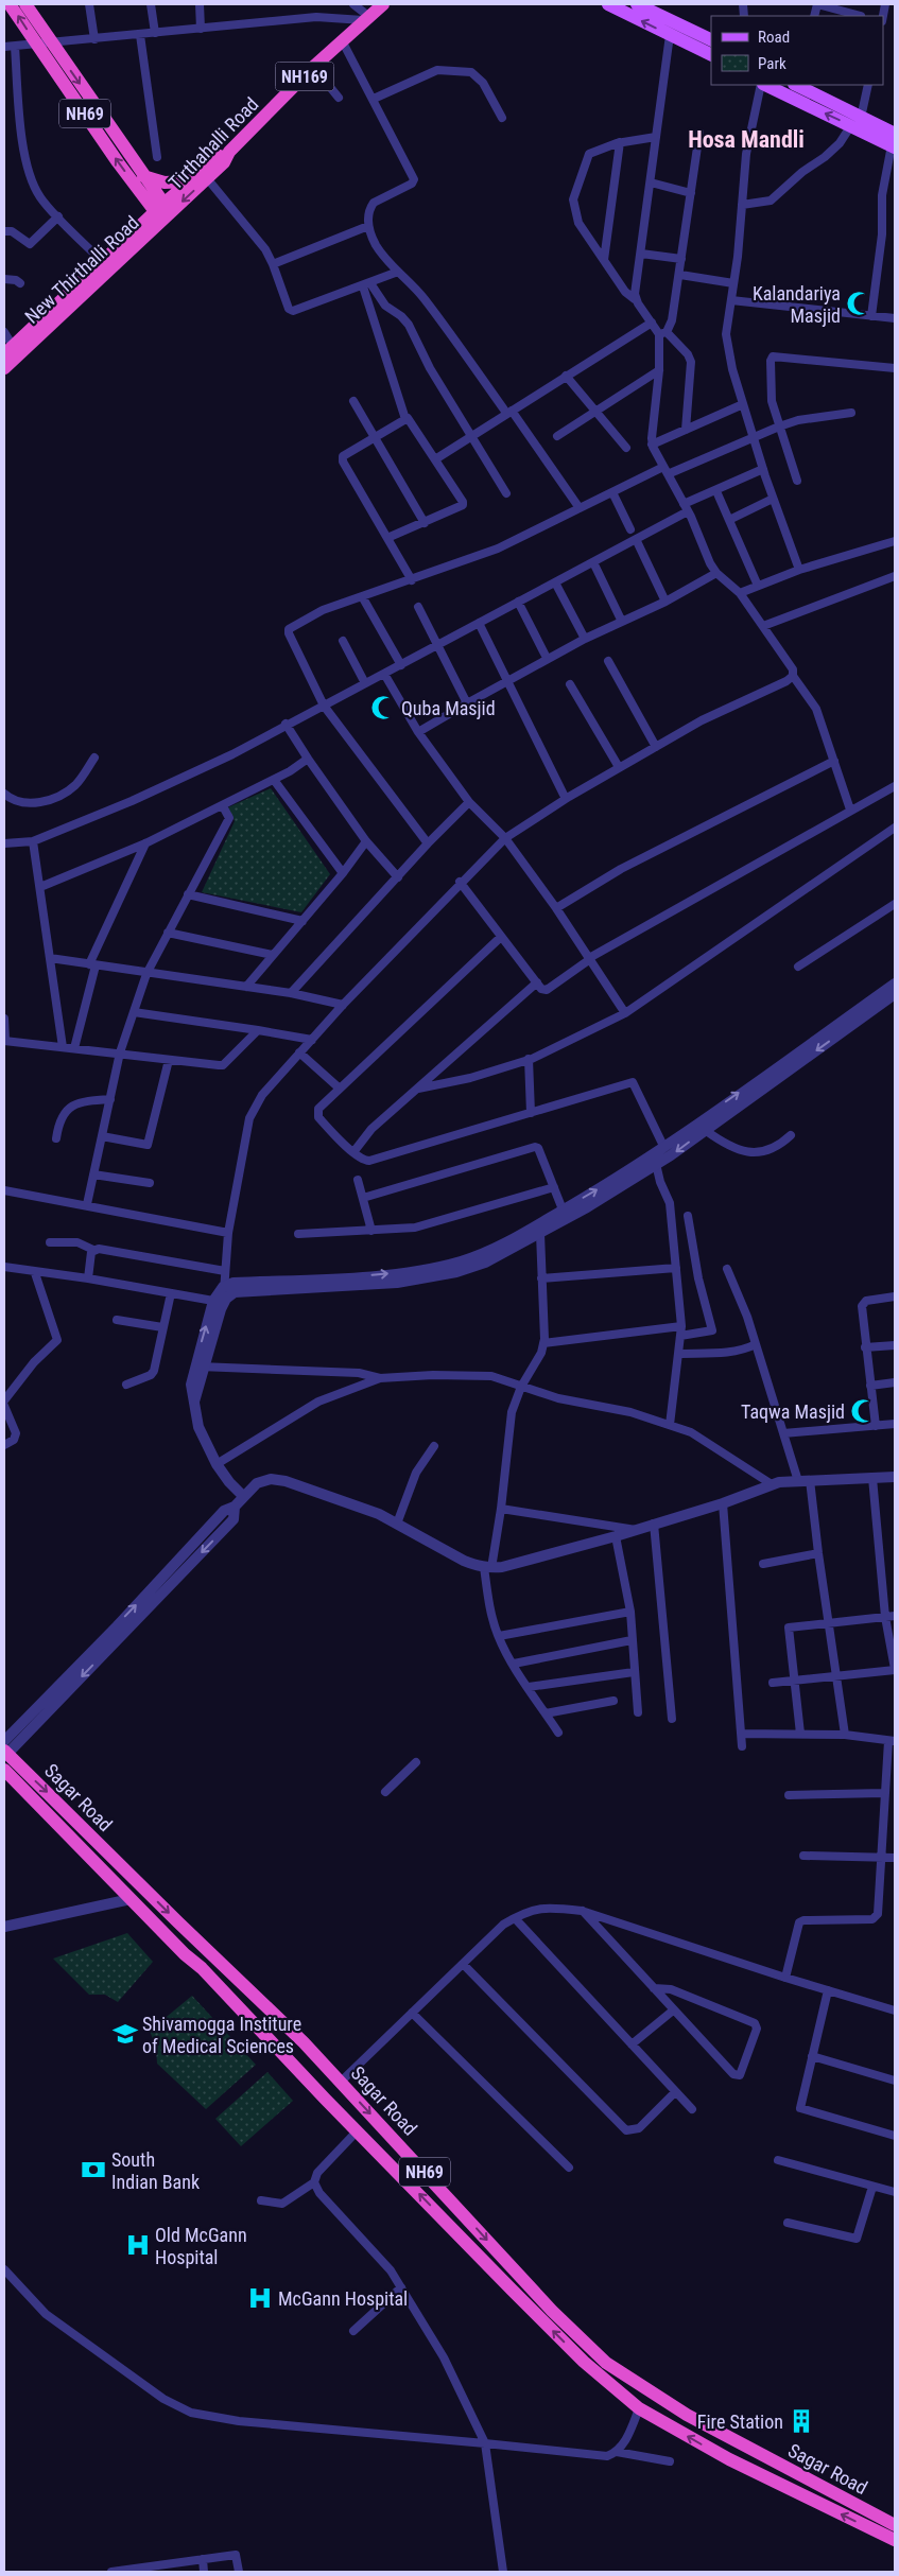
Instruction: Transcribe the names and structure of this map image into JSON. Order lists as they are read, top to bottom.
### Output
{
  "streets": {
    "highway": [
      "NH169",
      "NH69",
      "Tirthahalli Road",
      "New Thirthalli Road",
      "Sagar Road"
    ]
  },
  "crossings": [
    ["NH169", "NH69"],
    ["NH169", "Tirthahalli Road"],
    ["NH169", "New Thirthalli Road"],
    ["NH69", "Tirthahalli Road"],
    ["NH69", "New Thirthalli Road"],
    ["Tirthahalli Road", "New Thirthalli Road"]
  ],
  "districts": ["Hosa Mandli"],
  "places": {
    "mosque": ["Kalandariya Masjid", "Quba Masjid", "Taqwa Masjid"],
    "school or university": ["Shivamogga Institure of Medical Sciences"],
    "bank": ["South Indian Bank"],
    "hospital": ["Old McGann Hospital", "McGann Hospital"],
    "building": ["Fire Station"]
  },
  "legend": ["Road", "Park"]
}
